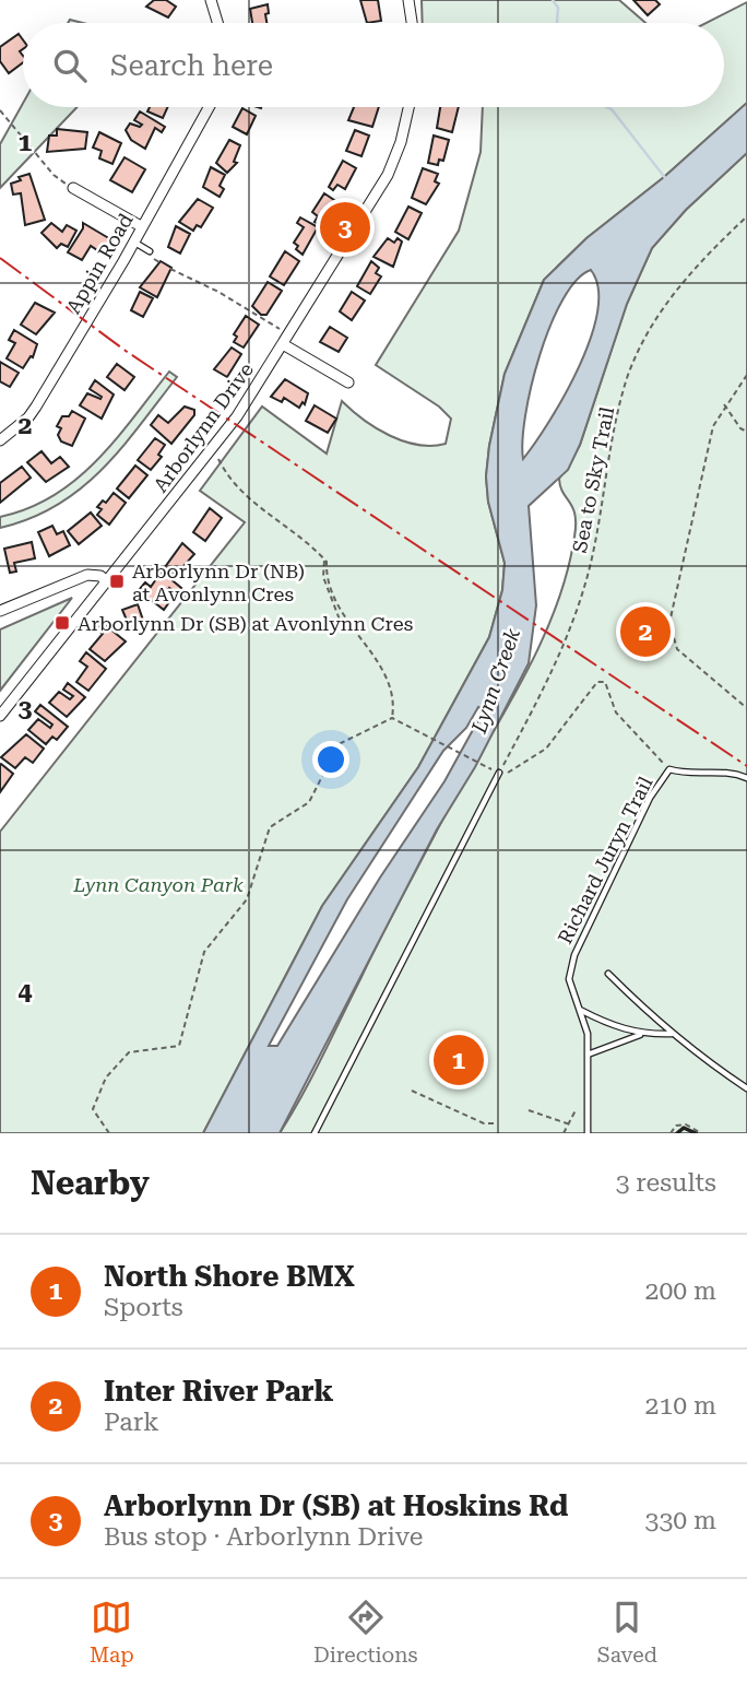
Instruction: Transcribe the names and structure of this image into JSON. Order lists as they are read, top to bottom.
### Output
{
  "streets": {
    "street": ["Appin Road", "Arborlynn Drive"],
    "lane": ["Richard Juryn Trail"],
    "path": ["Sea to Sky Trail"]
  },
  "water": ["Lynn Creek"],
  "parks": ["Lynn Canyon Park"],
  "places": {
    "transit": ["Arborlynn Dr (NB) at Avonlynn Cres", "Arborlynn Dr (SB) at Avonlynn Cres"]
  },
  "page": {
    "search": "Search here",
    "pins": ["3", "2", "1"],
    "heading": ["Nearby", "3 results"],
    "list": [
      {
        "mark": "1",
        "name": "North Shore BMX",
        "note": "Sports",
        "value": "200 m"
      },
      {
        "mark": "2",
        "name": "Inter River Park",
        "note": "Park",
        "value": "210 m"
      },
      {
        "mark": "3",
        "name": "Arborlynn Dr (SB) at Hoskins Rd",
        "note": "Bus stop · Arborlynn Drive",
        "value": "330 m"
      }
    ],
    "nav": ["Map", "Directions", "Saved"]
  },
  "grid": {
    "rows": [
      "1",
      "2",
      "3",
      "4"
    ]
  }
}
